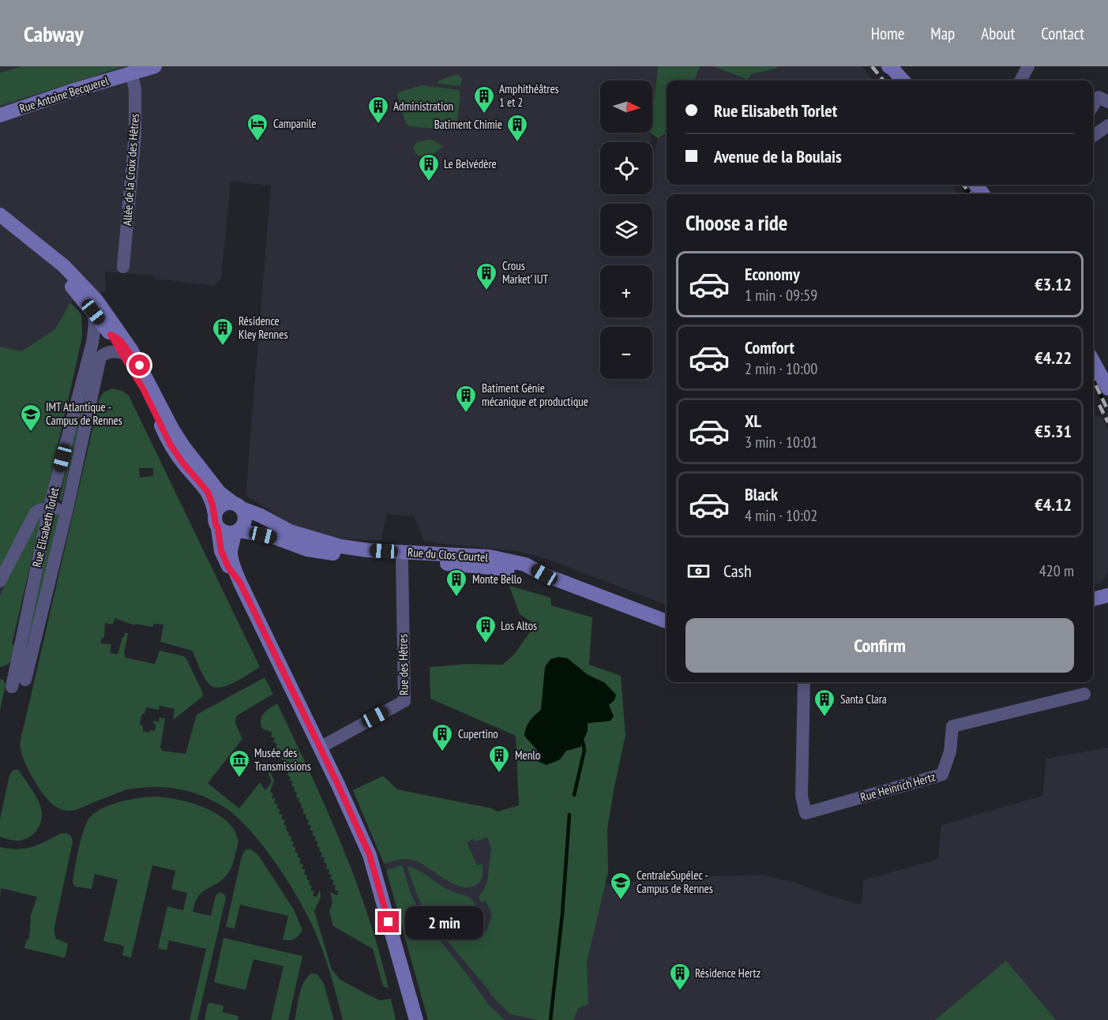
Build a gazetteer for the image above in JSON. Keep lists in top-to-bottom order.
{
  "streets": {
    "main road": ["Rue Antoine Becquerel", "Rue du Clos Courtel"],
    "street": [
      "Allée de la Croix des Hêtres",
      "Rue Elisabeth Torlet",
      "Rue des Hêtres",
      "Rue Heinrich Hertz"
    ]
  },
  "crossings": [
    ["Rue Antoine Becquerel", "Allée de la Croix des Hêtres"],
    ["Rue du Clos Courtel", "Rue des Hêtres"]
  ],
  "places": {
    "building": [
      "Amphithéâtres 1 et 2",
      "Administration",
      "Batiment Chimie",
      "Le Belvédère",
      "Crous Market’ IUT",
      "Résidence Kley Rennes",
      "Batiment Génie mécanique et productique",
      "Monte Bello",
      "Los Altos",
      "Santa Clara",
      "Cupertino",
      "Menlo",
      "Résidence Hertz"
    ],
    "hotel": ["Campanile"],
    "school or university": ["IMT Atlantique - Campus de Rennes", "CentraleSupélec - Campus de Rennes"],
    "museum": ["Musée des Transmissions"]
  },
  "north": "right",
  "page": {
    "header": "Cabway",
    "nav": [
      "Home",
      "Map",
      "About",
      "Contact"
    ],
    "map_buttons": ["+", "−"],
    "banner": ["Rue Elisabeth Torlet", "Avenue de la Boulais"],
    "heading": "Choose a ride",
    "list": [
      {
        "name": "Economy",
        "note": "1 min · 09:59",
        "value": "€3.12"
      },
      {
        "name": "Comfort",
        "note": "2 min · 10:00",
        "value": "€4.22"
      },
      {
        "name": "XL",
        "note": "3 min · 10:01",
        "value": "€5.31"
      },
      {
        "name": "Black",
        "note": "4 min · 10:02",
        "value": "€4.12"
      }
    ],
    "pay": ["Cash", "420 m"],
    "buttons": "Confirm",
    "bubble": "2 min"
  }
}
